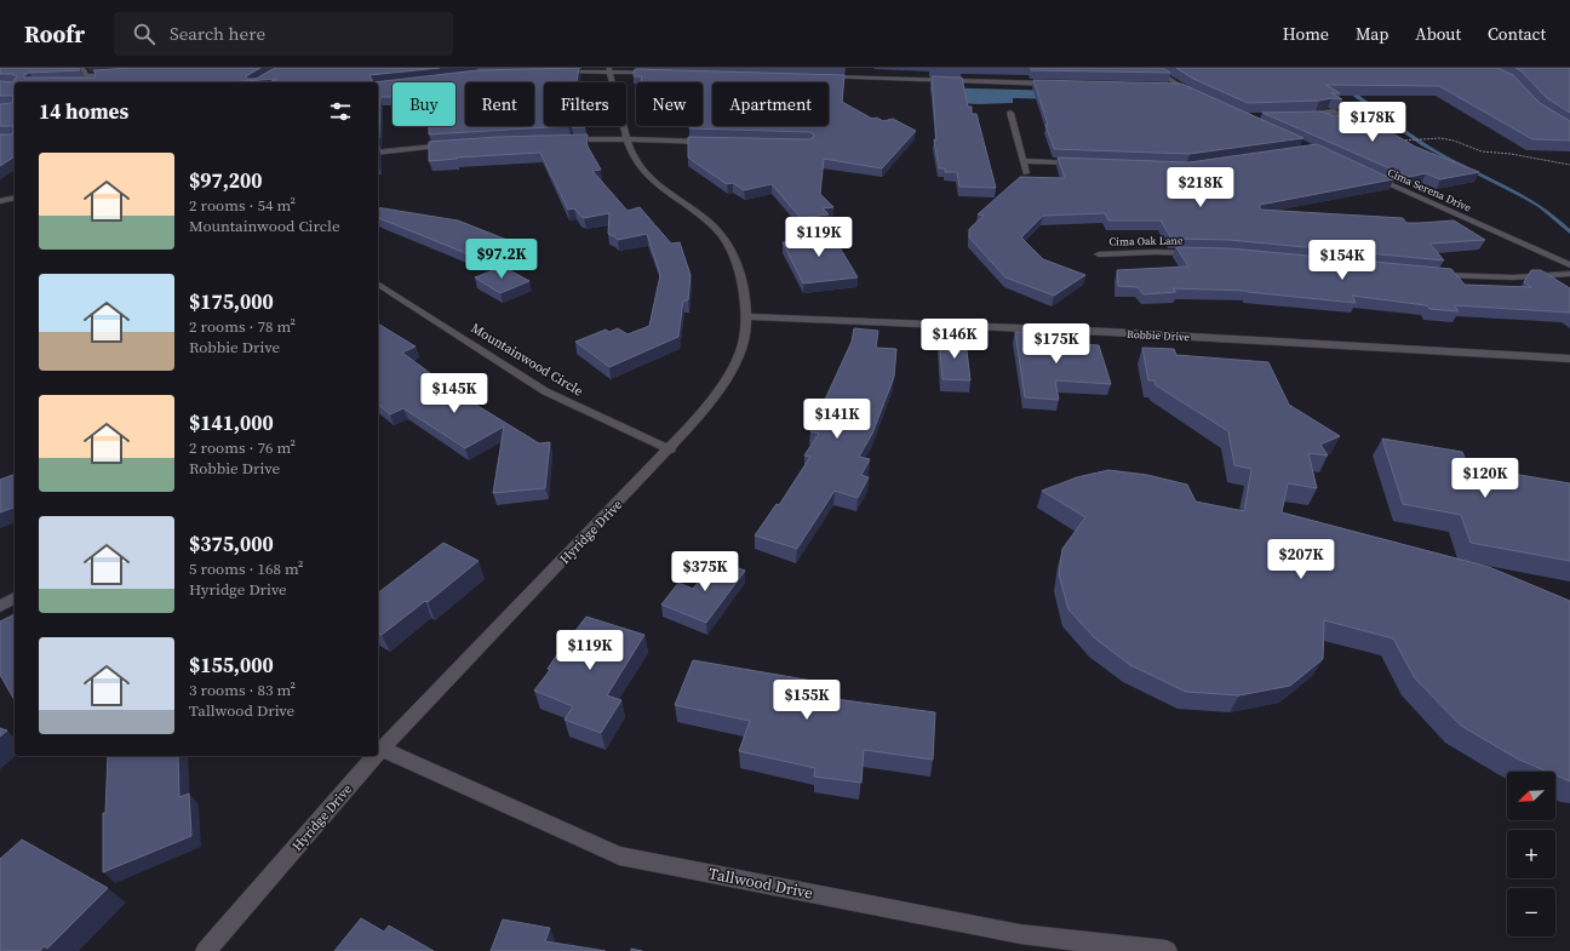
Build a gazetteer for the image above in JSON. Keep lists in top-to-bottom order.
{
  "streets": {
    "street": [
      "Cima Serena Drive",
      "Cima Oak Lane",
      "Robbie Drive",
      "Mountainwood Circle",
      "Hyridge Drive",
      "Tallwood Drive"
    ]
  },
  "crossings": [
    ["Robbie Drive", "Hyridge Drive"],
    ["Mountainwood Circle", "Hyridge Drive"],
    ["Hyridge Drive", "Tallwood Drive"]
  ],
  "north": "bottom left",
  "page": {
    "header": "Roofr",
    "search": "Search here",
    "nav": [
      "Home",
      "Map",
      "About",
      "Contact"
    ],
    "chip": [
      "Buy",
      "Rent",
      "Filters",
      "New",
      "Apartment"
    ],
    "heading": "14 homes",
    "price": [
      "$178K",
      "$218K",
      "$119K",
      "$97.2K",
      "$154K",
      "$146K",
      "$175K",
      "$145K",
      "$141K",
      "$120K",
      "$207K",
      "$375K",
      "$119K",
      "$155K"
    ],
    "list": [
      {
        "name": "$97,200",
        "note": "2 rooms · 54 m² · Mountainwood Circle"
      },
      {
        "name": "$175,000",
        "note": "2 rooms · 78 m² · Robbie Drive"
      },
      {
        "name": "$141,000",
        "note": "2 rooms · 76 m² · Robbie Drive"
      },
      {
        "name": "$375,000",
        "note": "5 rooms · 168 m² · Hyridge Drive"
      },
      {
        "name": "$155,000",
        "note": "3 rooms · 83 m² · Tallwood Drive"
      }
    ],
    "map_buttons": ["+", "−"]
  }
}
